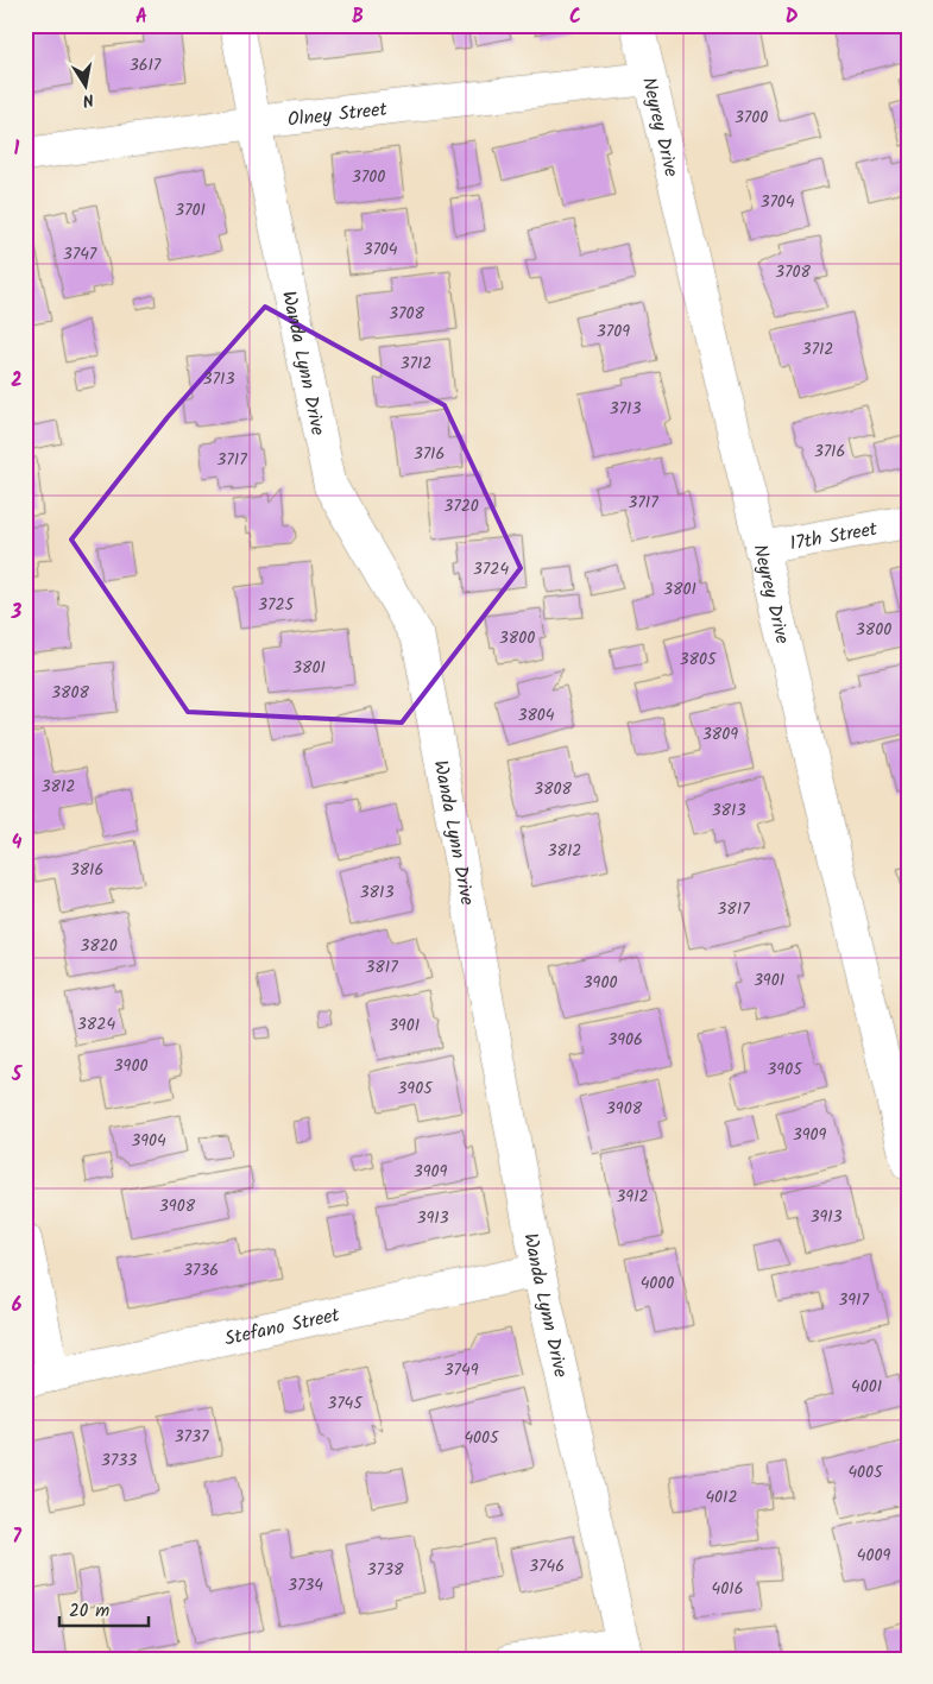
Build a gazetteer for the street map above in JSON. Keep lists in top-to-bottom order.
{
  "streets": {
    "street": [
      "Olney Street",
      "Neyrey Drive",
      "Wanda Lynn Drive",
      "17th Street",
      "Stefano Street"
    ]
  },
  "crossings": [
    ["Olney Street", "Neyrey Drive"],
    ["Olney Street", "Wanda Lynn Drive"],
    ["Neyrey Drive", "17th Street"],
    ["Wanda Lynn Drive", "Stefano Street"]
  ],
  "house_numbers": [
    "3617",
    "3700",
    "3700",
    "3704",
    "3701",
    "3704",
    "3747",
    "3708",
    "3708",
    "3709",
    "3712",
    "3712",
    "3713",
    "3713",
    "3716",
    "3716",
    "3717",
    "3717",
    "3720",
    "3724",
    "3801",
    "3725",
    "3800",
    "3800",
    "3805",
    "3801",
    "3808",
    "3804",
    "3809",
    "3812",
    "3808",
    "3813",
    "3812",
    "3816",
    "3813",
    "3817",
    "3820",
    "3817",
    "3901",
    "3900",
    "3824",
    "3901",
    "3906",
    "3900",
    "3905",
    "3905",
    "3908",
    "3909",
    "3904",
    "3909",
    "3912",
    "3908",
    "3913",
    "3913",
    "3736",
    "4000",
    "3917",
    "3749",
    "4001",
    "3745",
    "3737",
    "4005",
    "3733",
    "4005",
    "4012",
    "4009",
    "3746",
    "3738",
    "3734",
    "4016"
  ],
  "scale_bar": "20 m",
  "north": "bottom",
  "grid": {
    "columns": [
      "A",
      "B",
      "C",
      "D"
    ],
    "rows": [
      "1",
      "2",
      "3",
      "4",
      "5",
      "6",
      "7"
    ]
  }
}
